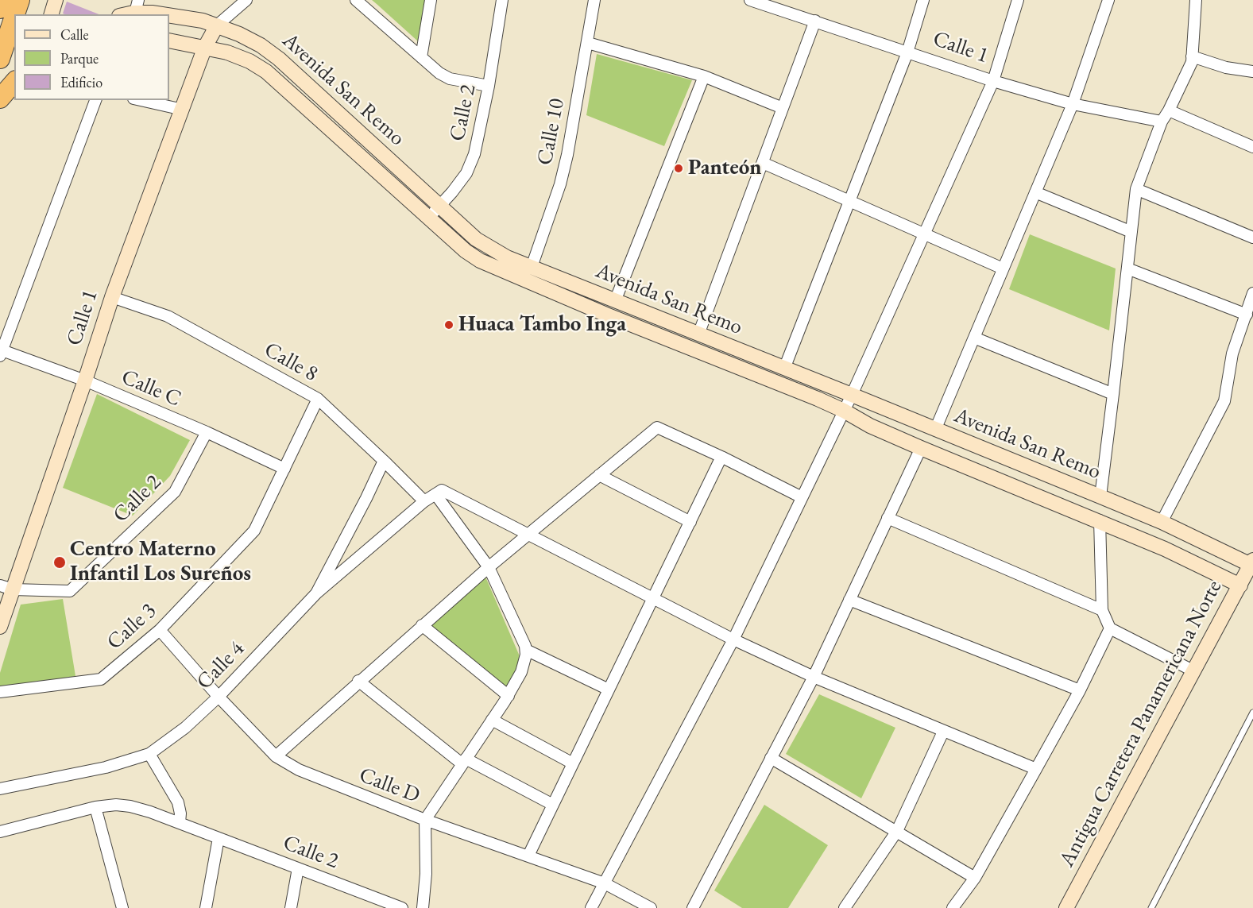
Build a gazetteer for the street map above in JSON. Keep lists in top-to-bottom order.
{
  "streets": {
    "main road": ["Calle 1", "Avenida San Remo", "Antigua Carretera Panamericana Norte"],
    "street": [
      "Calle 2",
      "Calle 10",
      "Calle 8",
      "Calle C",
      "Calle 3",
      "Calle 4",
      "Calle D"
    ]
  },
  "crossings": [
    ["Calle 1", "Avenida San Remo"],
    ["Calle 1", "Calle 2"],
    ["Calle 1", "Calle 8"],
    ["Calle 1", "Calle C"],
    ["Avenida San Remo", "Calle 2"],
    ["Avenida San Remo", "Calle 10"],
    ["Avenida San Remo", "Antigua Carretera Panamericana Norte"],
    ["Calle 2", "Calle C"],
    ["Calle 8", "Calle 3"],
    ["Calle 8", "Calle 4"],
    ["Calle C", "Calle 3"],
    ["Calle 3", "Calle D"],
    ["Calle 4", "Calle D"]
  ],
  "places": ["Panteón", "Huaca Tambo Inga", "Centro Materno Infantil Los Sureños"],
  "legend": ["Calle", "Parque", "Edificio"]
}
